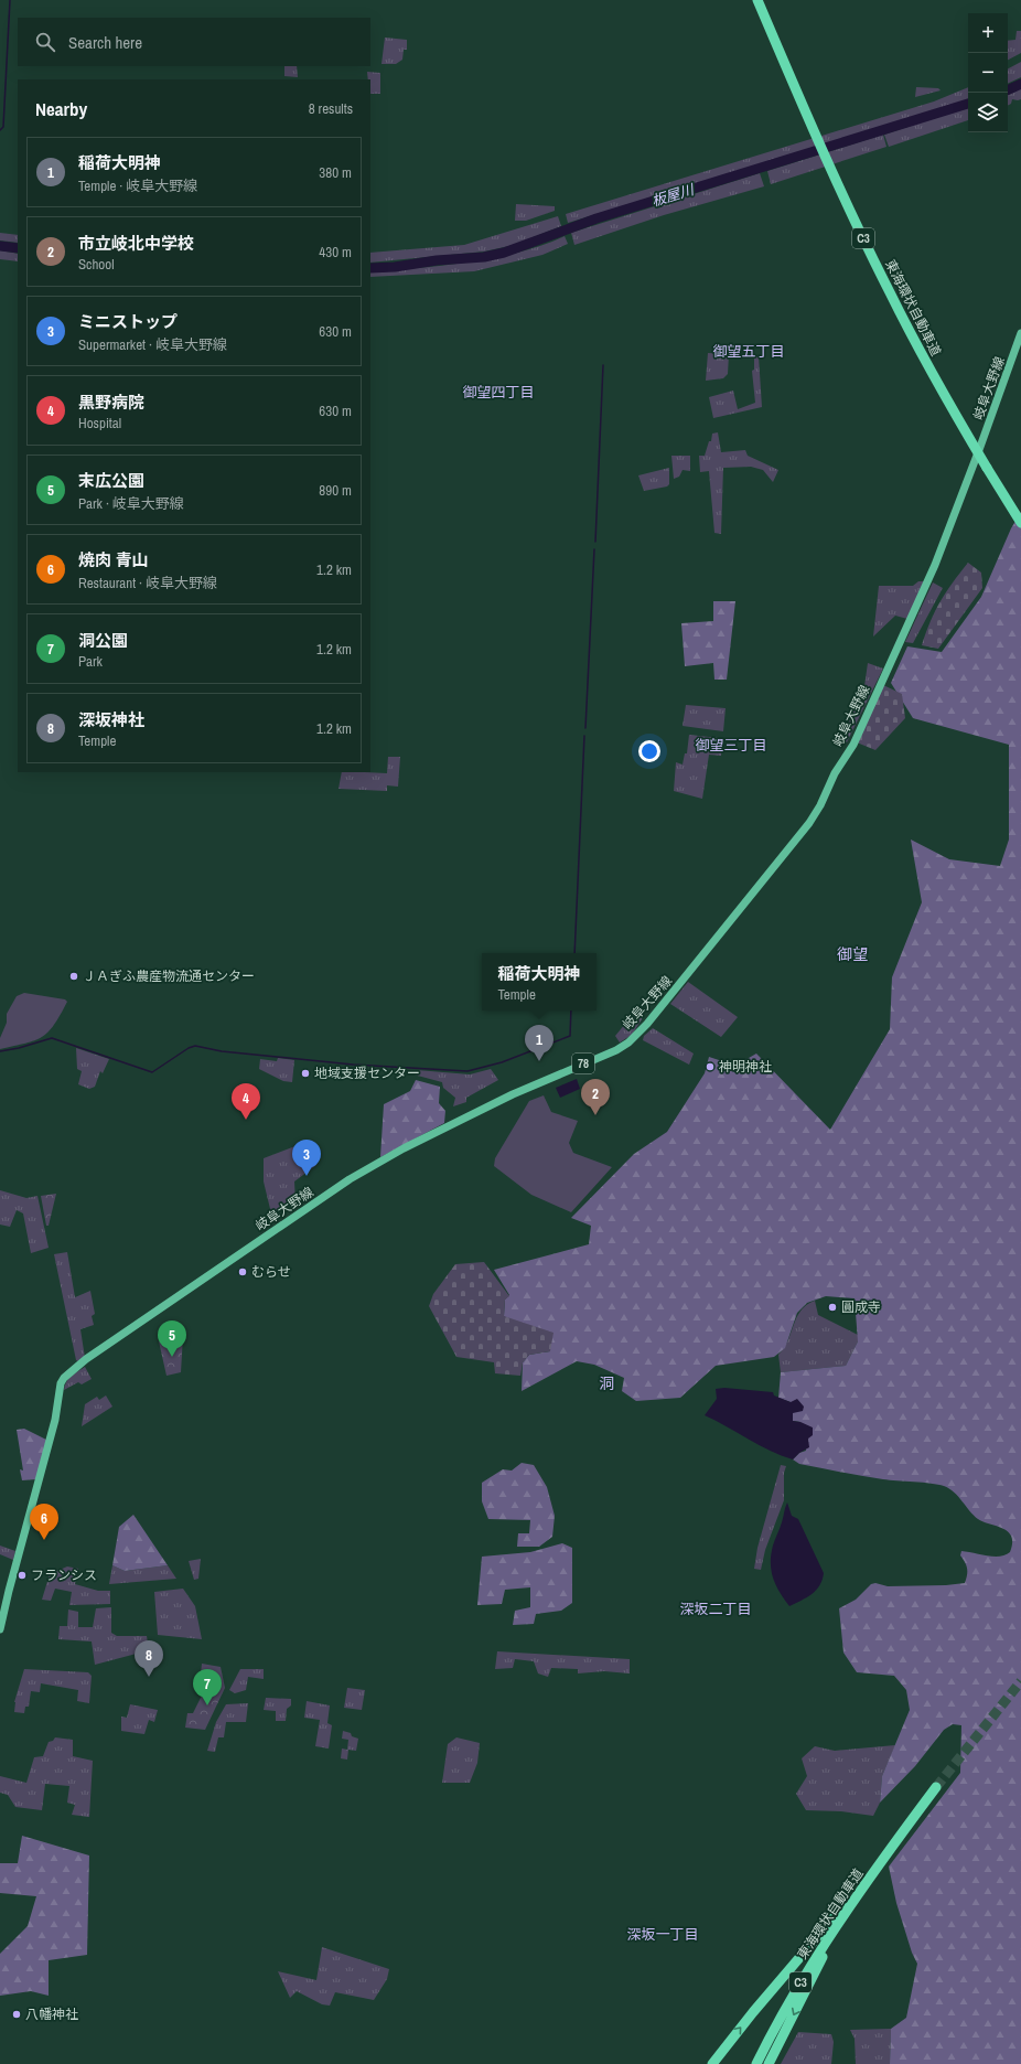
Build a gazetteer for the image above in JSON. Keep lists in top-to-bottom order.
{
  "streets": {
    "highway": ["C3", "東海環状自動車道"],
    "main road": ["岐阜大野線", "78"]
  },
  "districts": [
    "御望五丁目",
    "御望四丁目",
    "御望三丁目",
    "御望",
    "洞",
    "深坂二丁目",
    "深坂一丁目"
  ],
  "water": ["板屋川"],
  "places": [
    "ＪＡぎふ農産物流通センター",
    "神明神社",
    "地域支援センター",
    "むらせ",
    "圓成寺",
    "フランシス",
    "八幡神社"
  ],
  "page": {
    "map_buttons": ["+", "−"],
    "search": "Search here",
    "heading": ["Nearby", "8 results"],
    "list": [
      {
        "mark": "1",
        "name": "稲荷大明神",
        "note": "Temple · 岐阜大野線",
        "value": "380 m"
      },
      {
        "mark": "2",
        "name": "市立岐北中学校",
        "note": "School",
        "value": "430 m"
      },
      {
        "mark": "3",
        "name": "ミニストップ",
        "note": "Supermarket · 岐阜大野線",
        "value": "630 m"
      },
      {
        "mark": "4",
        "name": "黒野病院",
        "note": "Hospital",
        "value": "630 m"
      },
      {
        "mark": "5",
        "name": "末広公園",
        "note": "Park · 岐阜大野線",
        "value": "890 m"
      },
      {
        "mark": "6",
        "name": "焼肉 青山",
        "note": "Restaurant · 岐阜大野線",
        "value": "1.2 km"
      },
      {
        "mark": "7",
        "name": "洞公園",
        "note": "Park",
        "value": "1.2 km"
      },
      {
        "mark": "8",
        "name": "深坂神社",
        "note": "Temple",
        "value": "1.2 km"
      }
    ],
    "popup": ["稲荷大明神", "Temple"],
    "pins": [
      "1",
      "2",
      "4",
      "3",
      "5",
      "6",
      "8",
      "7"
    ]
  }
}
